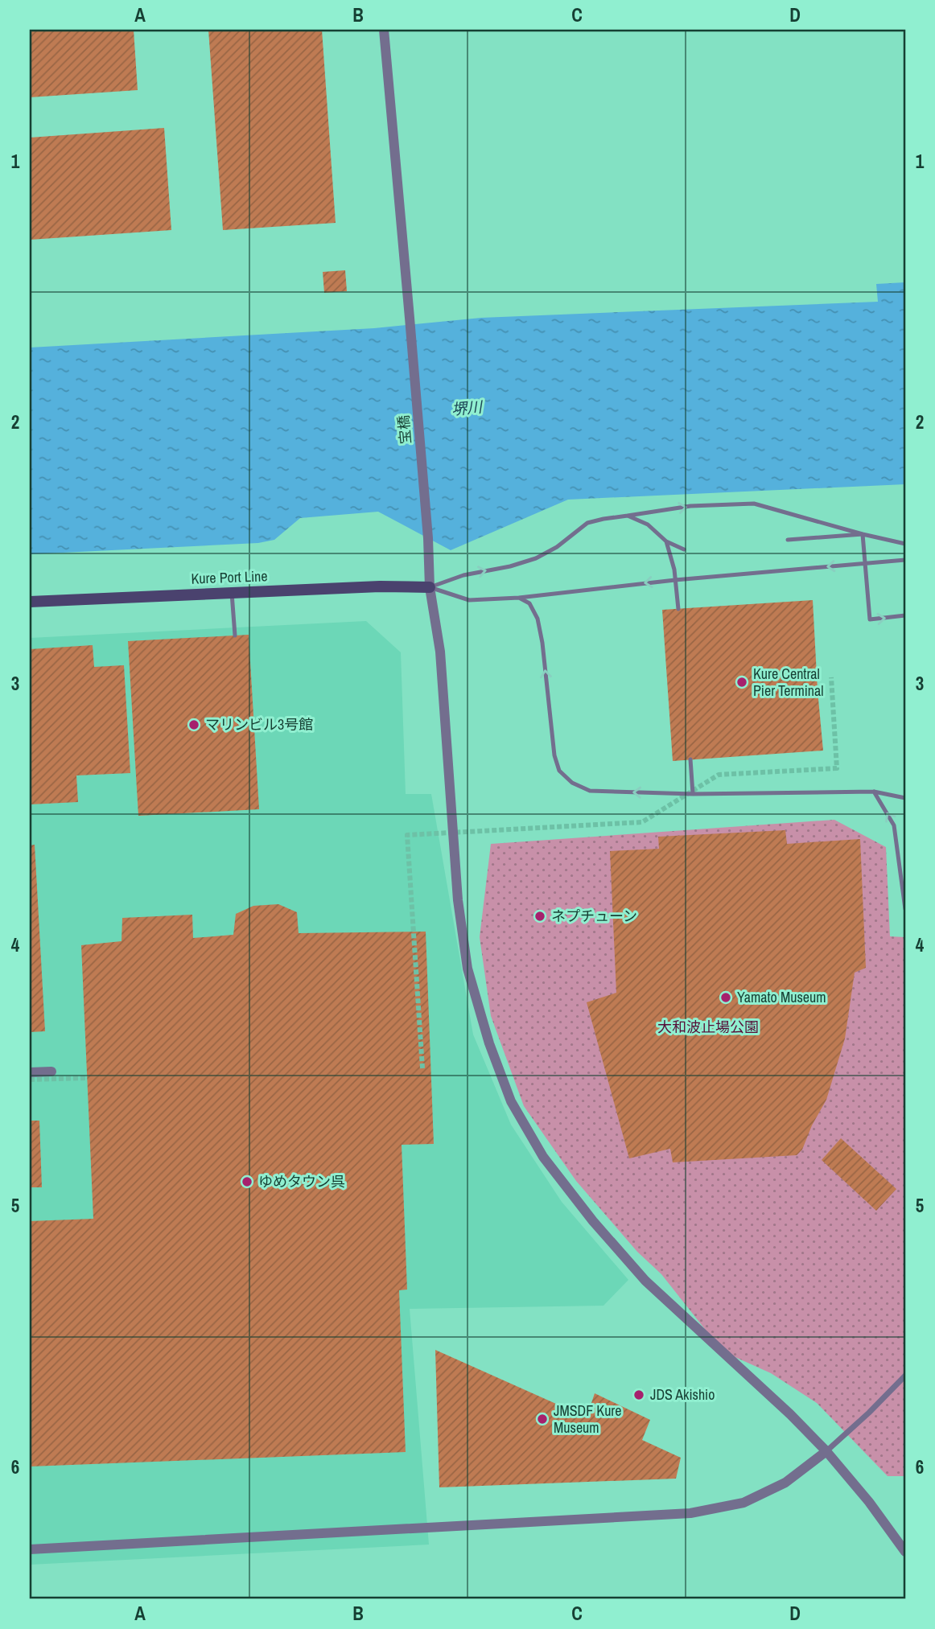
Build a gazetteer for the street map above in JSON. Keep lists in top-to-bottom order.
{
  "streets": {
    "main road": ["Kure Port Line"],
    "street": ["宝橋"]
  },
  "crossings": [
    ["宝橋", "Kure Port Line"]
  ],
  "water": ["堺川"],
  "parks": ["大和波止場公園"],
  "places": [
    "Kure Central Pier Terminal",
    "マリンビル3号館",
    "ネプチューン",
    "Yamato Museum",
    "ゆめタウン呉",
    "JDS Akishio",
    "JMSDF Kure Museum"
  ],
  "grid": {
    "columns": [
      "A",
      "B",
      "C",
      "D"
    ],
    "rows": [
      "1",
      "2",
      "3",
      "4",
      "5",
      "6"
    ]
  }
}
